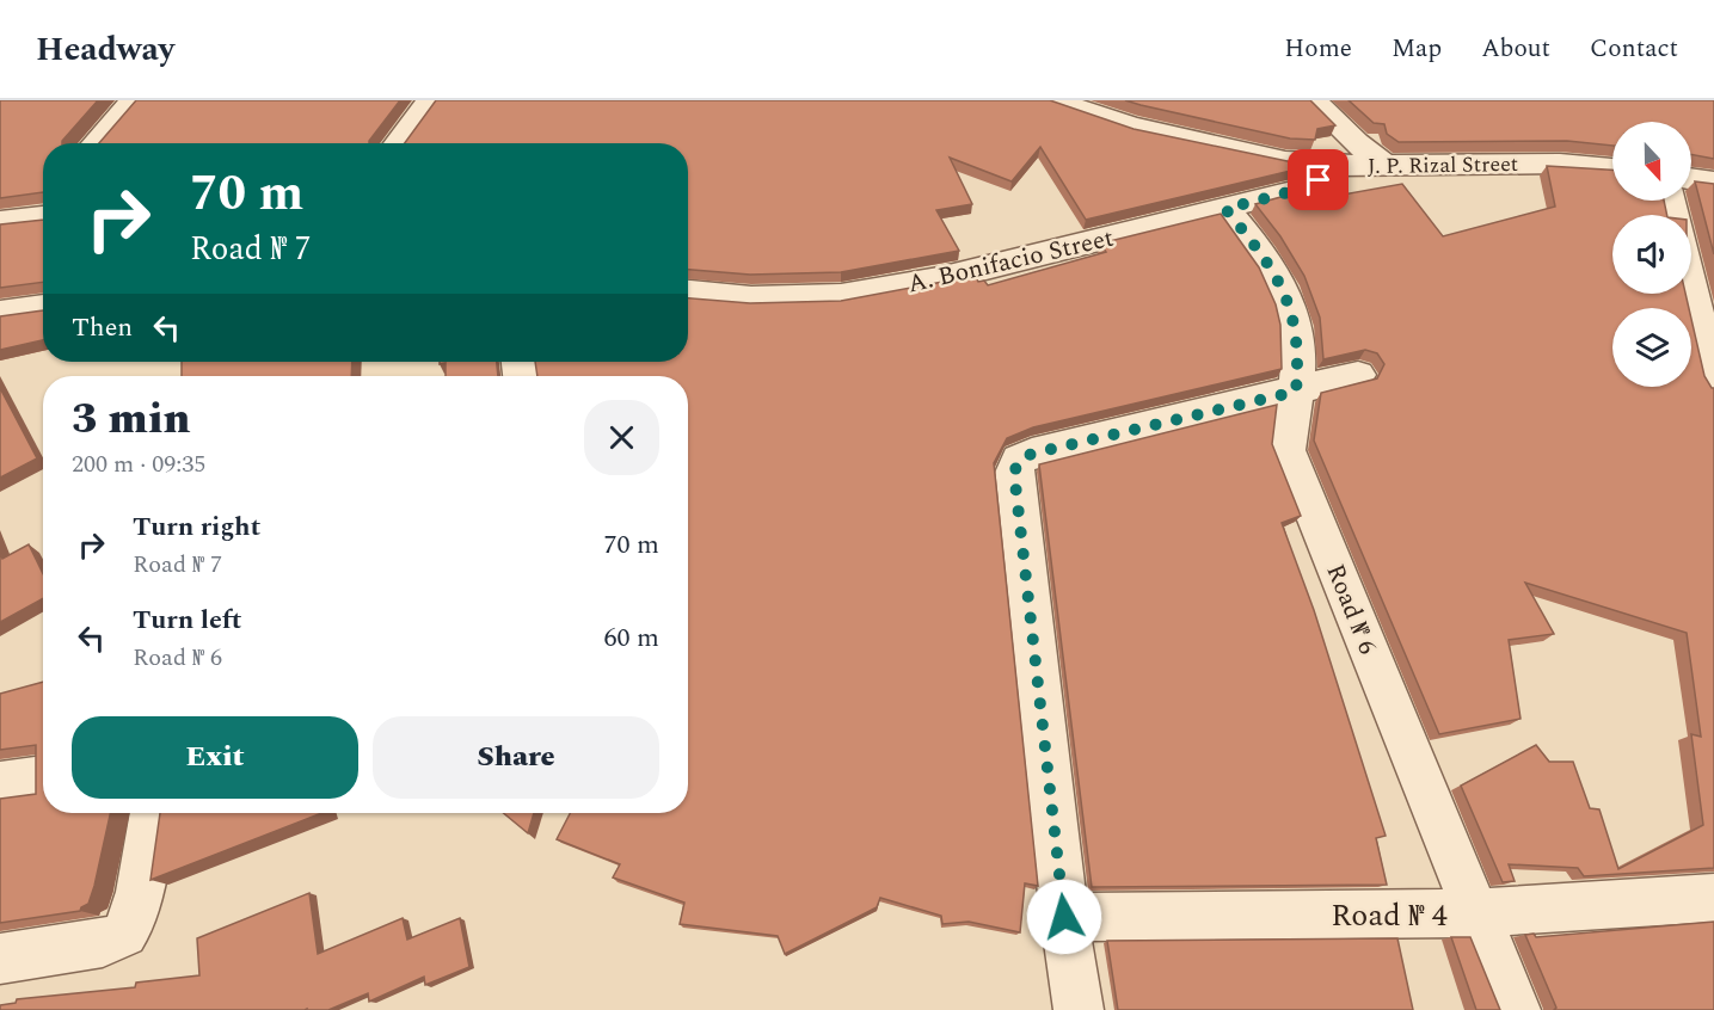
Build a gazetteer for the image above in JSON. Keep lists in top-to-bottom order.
{
  "streets": {
    "street": [
      "J. P. Rizal Street",
      "A. Bonifacio Street",
      "Road № 6",
      "Road № 4"
    ]
  },
  "crossings": [
    ["J. P. Rizal Street", "A. Bonifacio Street"],
    ["A. Bonifacio Street", "Road № 6"],
    ["Road № 6", "Road № 4"]
  ],
  "north": "bottom",
  "page": {
    "header": "Headway",
    "nav": [
      "Home",
      "Map",
      "About",
      "Contact"
    ],
    "turn": ["70 m", "Road № 7"],
    "then": "Then",
    "heading": ["3 min", "200 m · 09:35"],
    "list": [
      {
        "name": "Turn right",
        "note": "Road № 7",
        "value": "70 m"
      },
      {
        "name": "Turn left",
        "note": "Road № 6",
        "value": "60 m"
      }
    ],
    "buttons": ["Exit", "Share"]
  }
}
